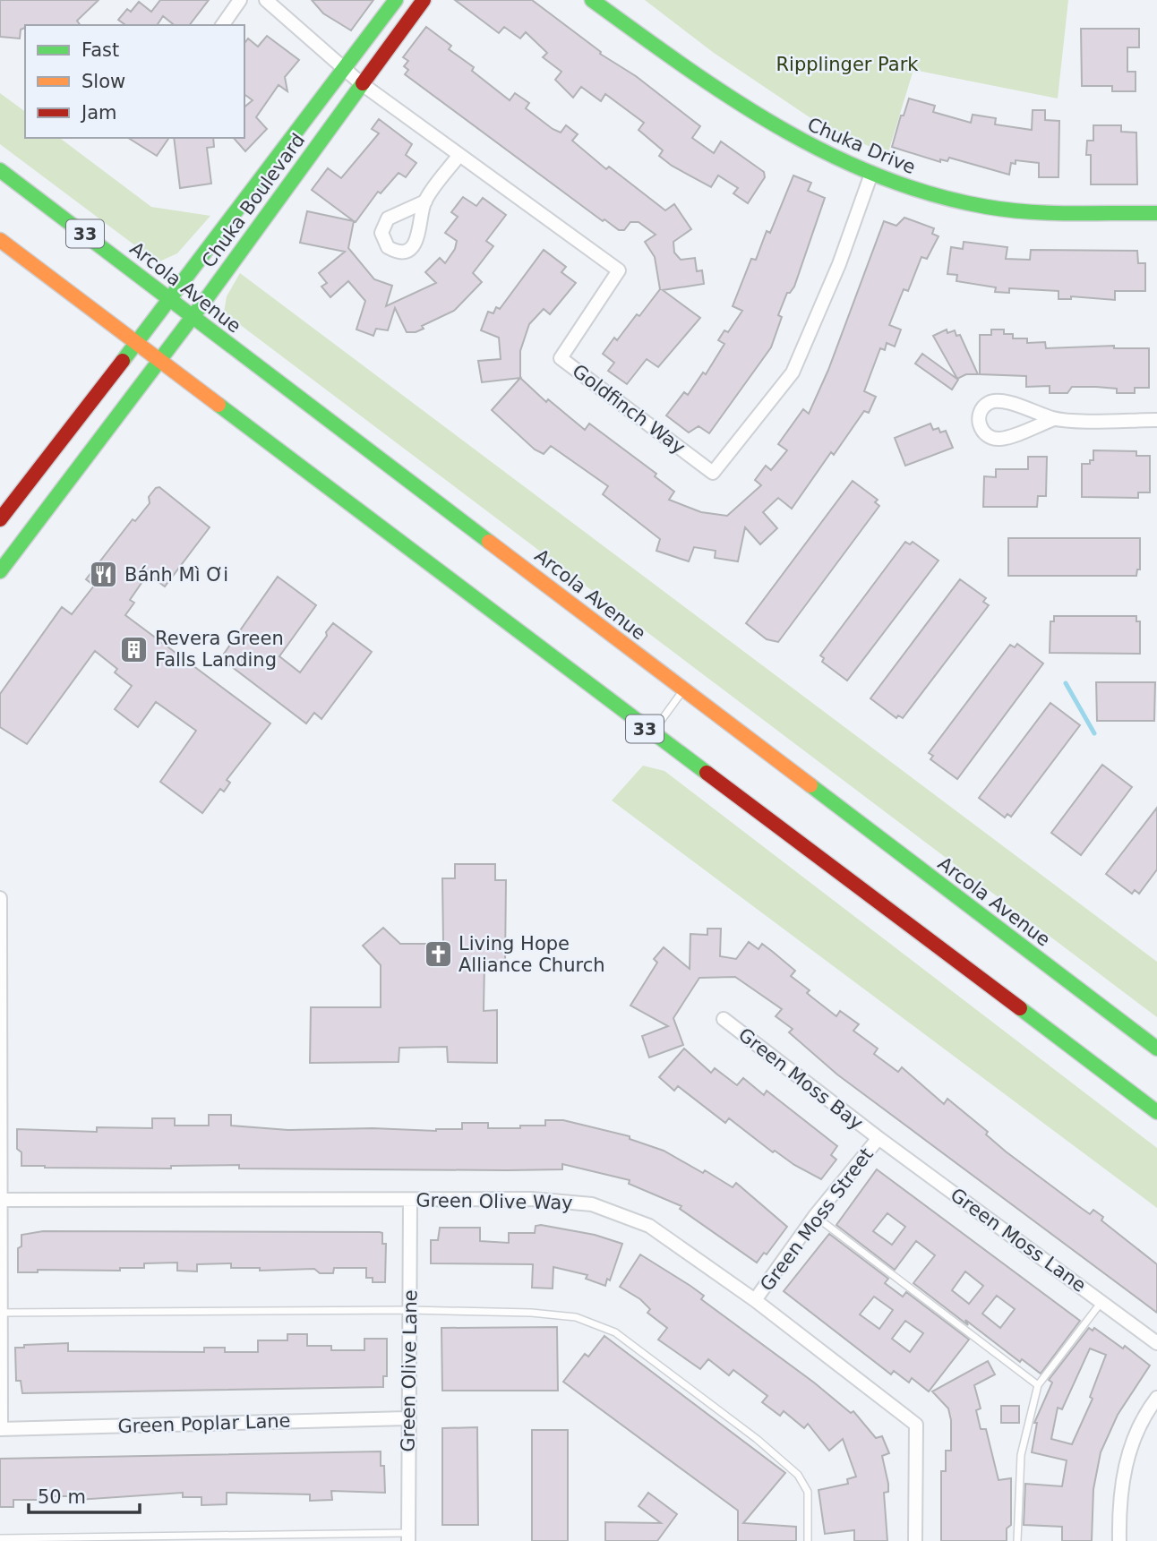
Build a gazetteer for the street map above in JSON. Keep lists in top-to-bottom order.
{
  "streets": {
    "main road": [
      "Chuka Drive",
      "Chuka Boulevard",
      "33",
      "Arcola Avenue"
    ],
    "street": [
      "Goldfinch Way",
      "Green Moss Bay",
      "Green Olive Way",
      "Green Moss Street",
      "Green Moss Lane",
      "Green Olive Lane",
      "Green Poplar Lane"
    ]
  },
  "crossings": [
    ["Chuka Drive", "Goldfinch Way"],
    ["Chuka Boulevard", "33"],
    ["Chuka Boulevard", "Arcola Avenue"],
    ["Chuka Boulevard", "Goldfinch Way"],
    ["Green Moss Bay", "Green Moss Street"],
    ["Green Moss Bay", "Green Moss Lane"],
    ["Green Olive Way", "Green Moss Street"],
    ["Green Olive Way", "Green Olive Lane"],
    ["Green Moss Street", "Green Moss Lane"],
    ["Green Olive Lane", "Green Poplar Lane"]
  ],
  "parks": ["Ripplinger Park"],
  "places": {
    "restaurant": ["Bánh Mì Ơi"],
    "building": ["Revera Green Falls Landing"],
    "church": ["Living Hope Alliance Church"]
  },
  "legend": ["Fast", "Slow", "Jam"],
  "scale_bar": "50 m"
}
